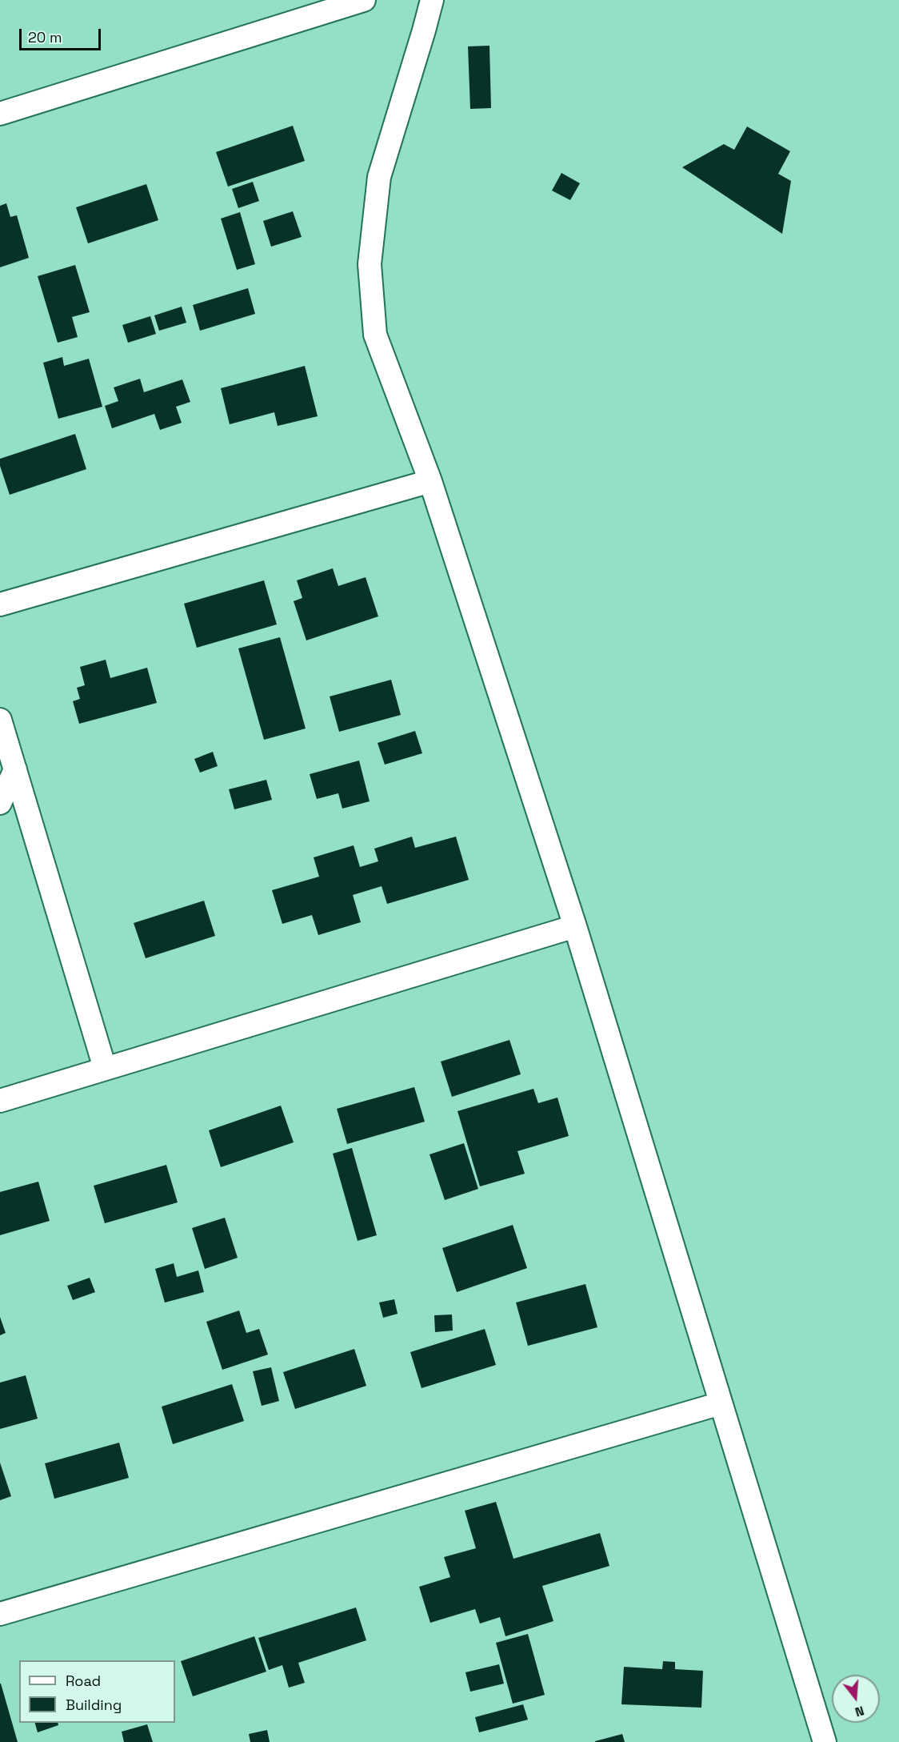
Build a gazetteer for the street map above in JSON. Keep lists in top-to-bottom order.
{
  "legend": ["Road", "Building"],
  "scale_bar": "20 m",
  "north": "bottom"
}
